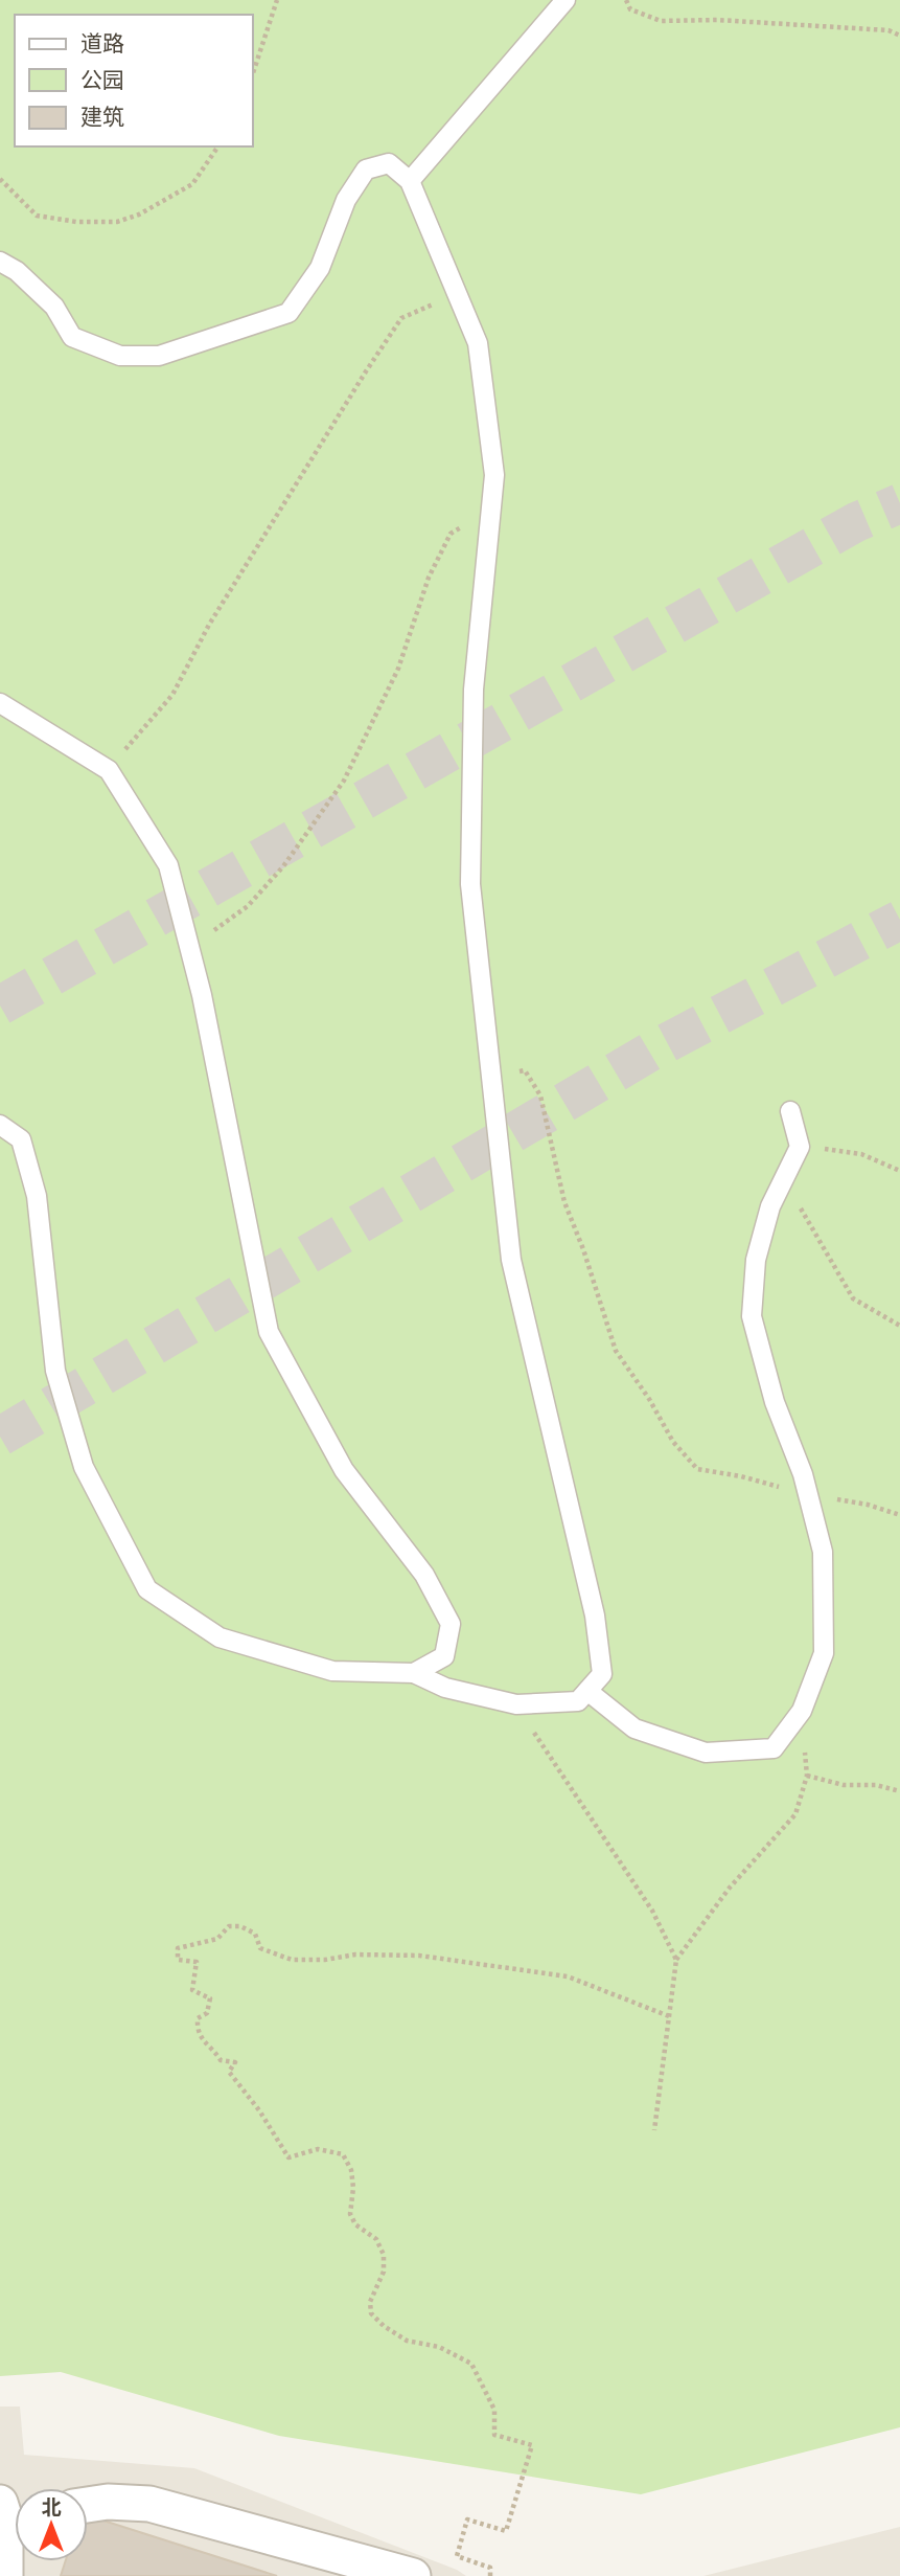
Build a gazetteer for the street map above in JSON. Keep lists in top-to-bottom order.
{
  "legend": ["道路", "公园", "建筑"],
  "north": "top"
}
